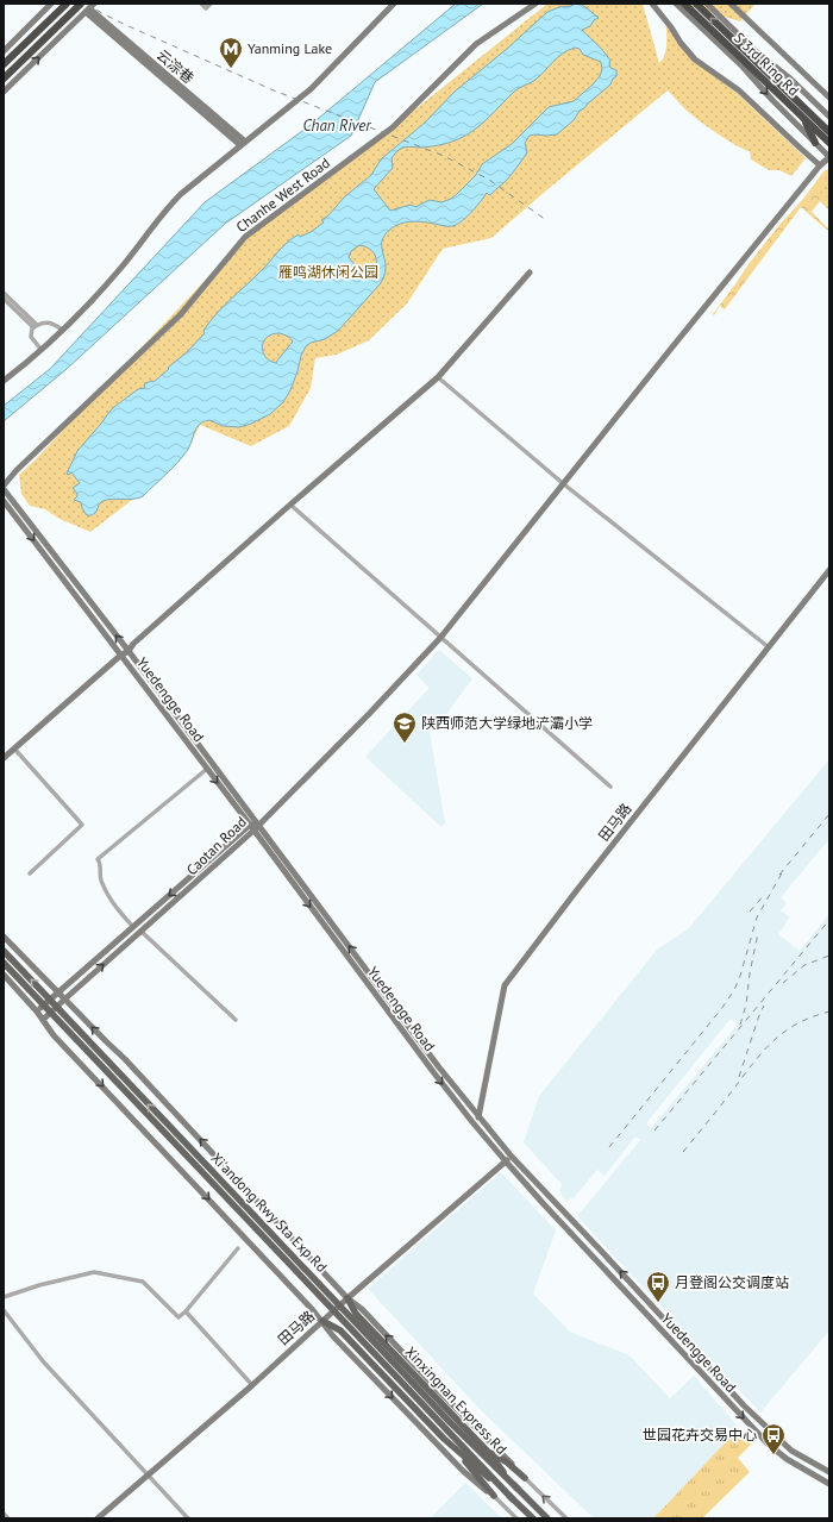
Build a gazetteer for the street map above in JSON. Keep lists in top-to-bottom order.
{
  "streets": {
    "highway": ["S 3rd Ring Rd"],
    "main road": [
      "云淙巷",
      "Chanhe West Road",
      "Yuedengge Road",
      "田马路",
      "Caotan Road",
      "Xi'andong Rwy Sta Exp Rd",
      "Xinxingnan Express Rd"
    ]
  },
  "crossings": [
    ["Yuedengge Road", "田马路"],
    ["Yuedengge Road", "Caotan Road"],
    ["田马路", "Xinxingnan Express Rd"],
    ["Xi'andong Rwy Sta Exp Rd", "Xinxingnan Express Rd"]
  ],
  "water": ["Chan River"],
  "parks": ["雁鸣湖休闲公园"],
  "places": {
    "metro station": ["Yanming Lake"],
    "school or university": ["陕西师范大学绿地浐灞小学"],
    "bus stop": ["月登阁公交调度站", "世园花卉交易中心"]
  }
}
